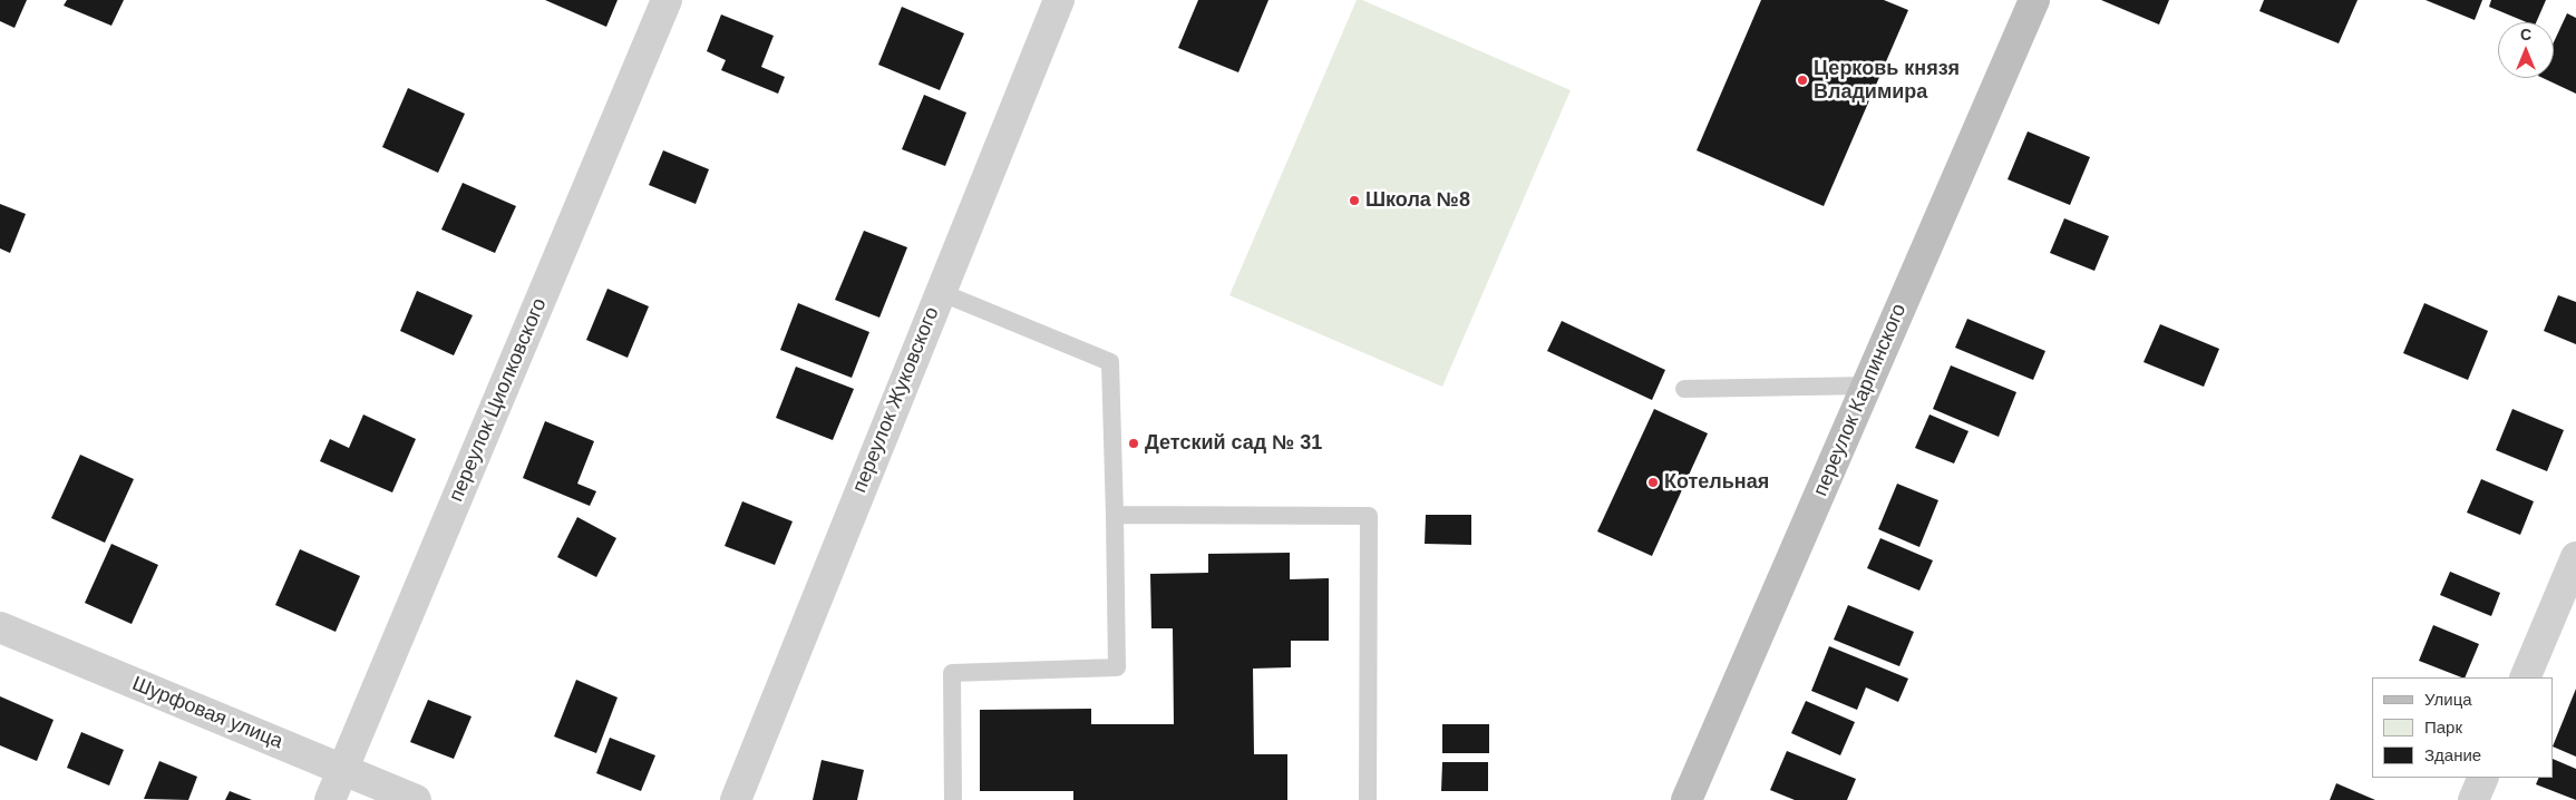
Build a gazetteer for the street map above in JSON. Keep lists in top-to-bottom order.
{
  "streets": {
    "street": [
      "переулок Циолковского",
      "переулок Жуковского",
      "переулок Карпинского",
      "Шурфовая улица"
    ]
  },
  "crossings": [
    ["переулок Циолковского", "Шурфовая улица"]
  ],
  "places": [
    "Церковь князя Владимира",
    "Школа №8",
    "Детский сад № 31",
    "Котельная"
  ],
  "legend": ["Улица", "Парк", "Здание"],
  "north": "top"
}
